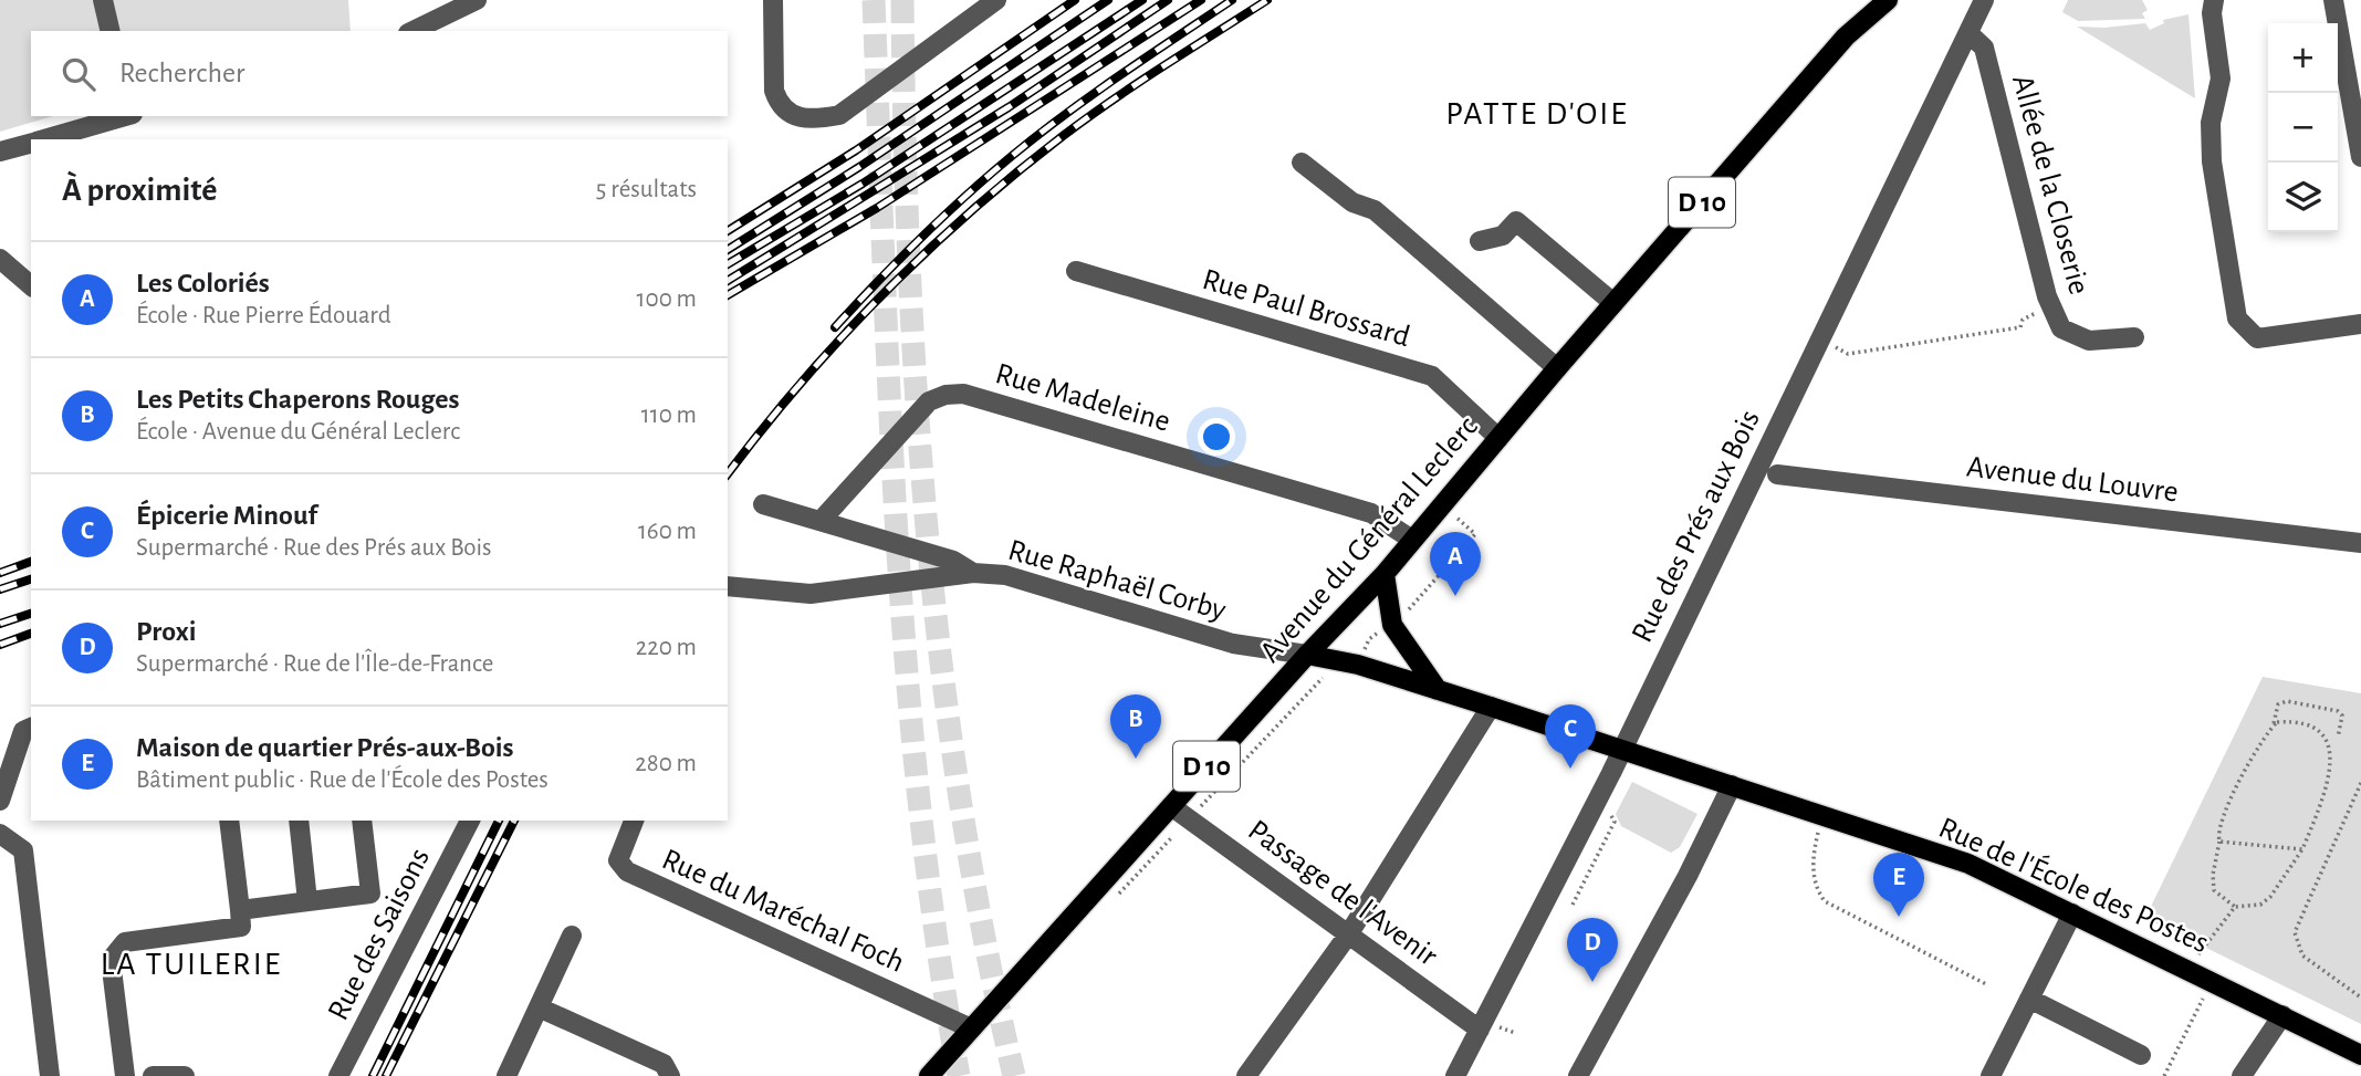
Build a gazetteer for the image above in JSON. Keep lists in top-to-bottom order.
{
  "streets": {
    "main road": ["D 10", "Avenue du Général Leclerc", "Rue de l'École des Postes"],
    "street": [
      "Allée de la Closerie",
      "Rue Paul Brossard",
      "Rue Madeleine",
      "Avenue du Louvre",
      "Rue des Prés aux Bois",
      "Rue Raphaël Corby",
      "Passage de l'Avenir",
      "Rue du Maréchal Foch",
      "Rue des Saisons"
    ]
  },
  "crossings": [
    ["Allée de la Closerie", "Rue des Prés aux Bois"],
    ["D 10", "Avenue du Général Leclerc"],
    ["Rue Paul Brossard", "Avenue du Général Leclerc"],
    ["Rue Madeleine", "Avenue du Général Leclerc"],
    ["Rue des Prés aux Bois", "Rue de l'École des Postes"],
    ["Rue des Prés aux Bois", "Passage de l'Avenir"],
    ["Avenue du Général Leclerc", "Rue Raphaël Corby"],
    ["Avenue du Général Leclerc", "Rue de l'École des Postes"],
    ["Avenue du Général Leclerc", "Passage de l'Avenir"],
    ["Avenue du Général Leclerc", "Rue du Maréchal Foch"],
    ["Rue Raphaël Corby", "Rue de l'École des Postes"]
  ],
  "districts": ["PATTE D'OIE", "LA TUILERIE"],
  "page": {
    "map_buttons": ["+", "−"],
    "search": "Rechercher",
    "heading": ["À proximité", "5 résultats"],
    "list": [
      {
        "mark": "A",
        "name": "Les Coloriés",
        "note": "École · Rue Pierre Édouard",
        "value": "100 m"
      },
      {
        "mark": "B",
        "name": "Les Petits Chaperons Rouges",
        "note": "École · Avenue du Général Leclerc",
        "value": "110 m"
      },
      {
        "mark": "C",
        "name": "Épicerie Minouf",
        "note": "Supermarché · Rue des Prés aux Bois",
        "value": "160 m"
      },
      {
        "mark": "D",
        "name": "Proxi",
        "note": "Supermarché · Rue de l'Île-de-France",
        "value": "220 m"
      },
      {
        "mark": "E",
        "name": "Maison de quartier Prés-aux-Bois",
        "note": "Bâtiment public · Rue de l'École des Postes",
        "value": "280 m"
      }
    ],
    "pins": [
      "A",
      "B",
      "C",
      "E",
      "D"
    ]
  }
}
